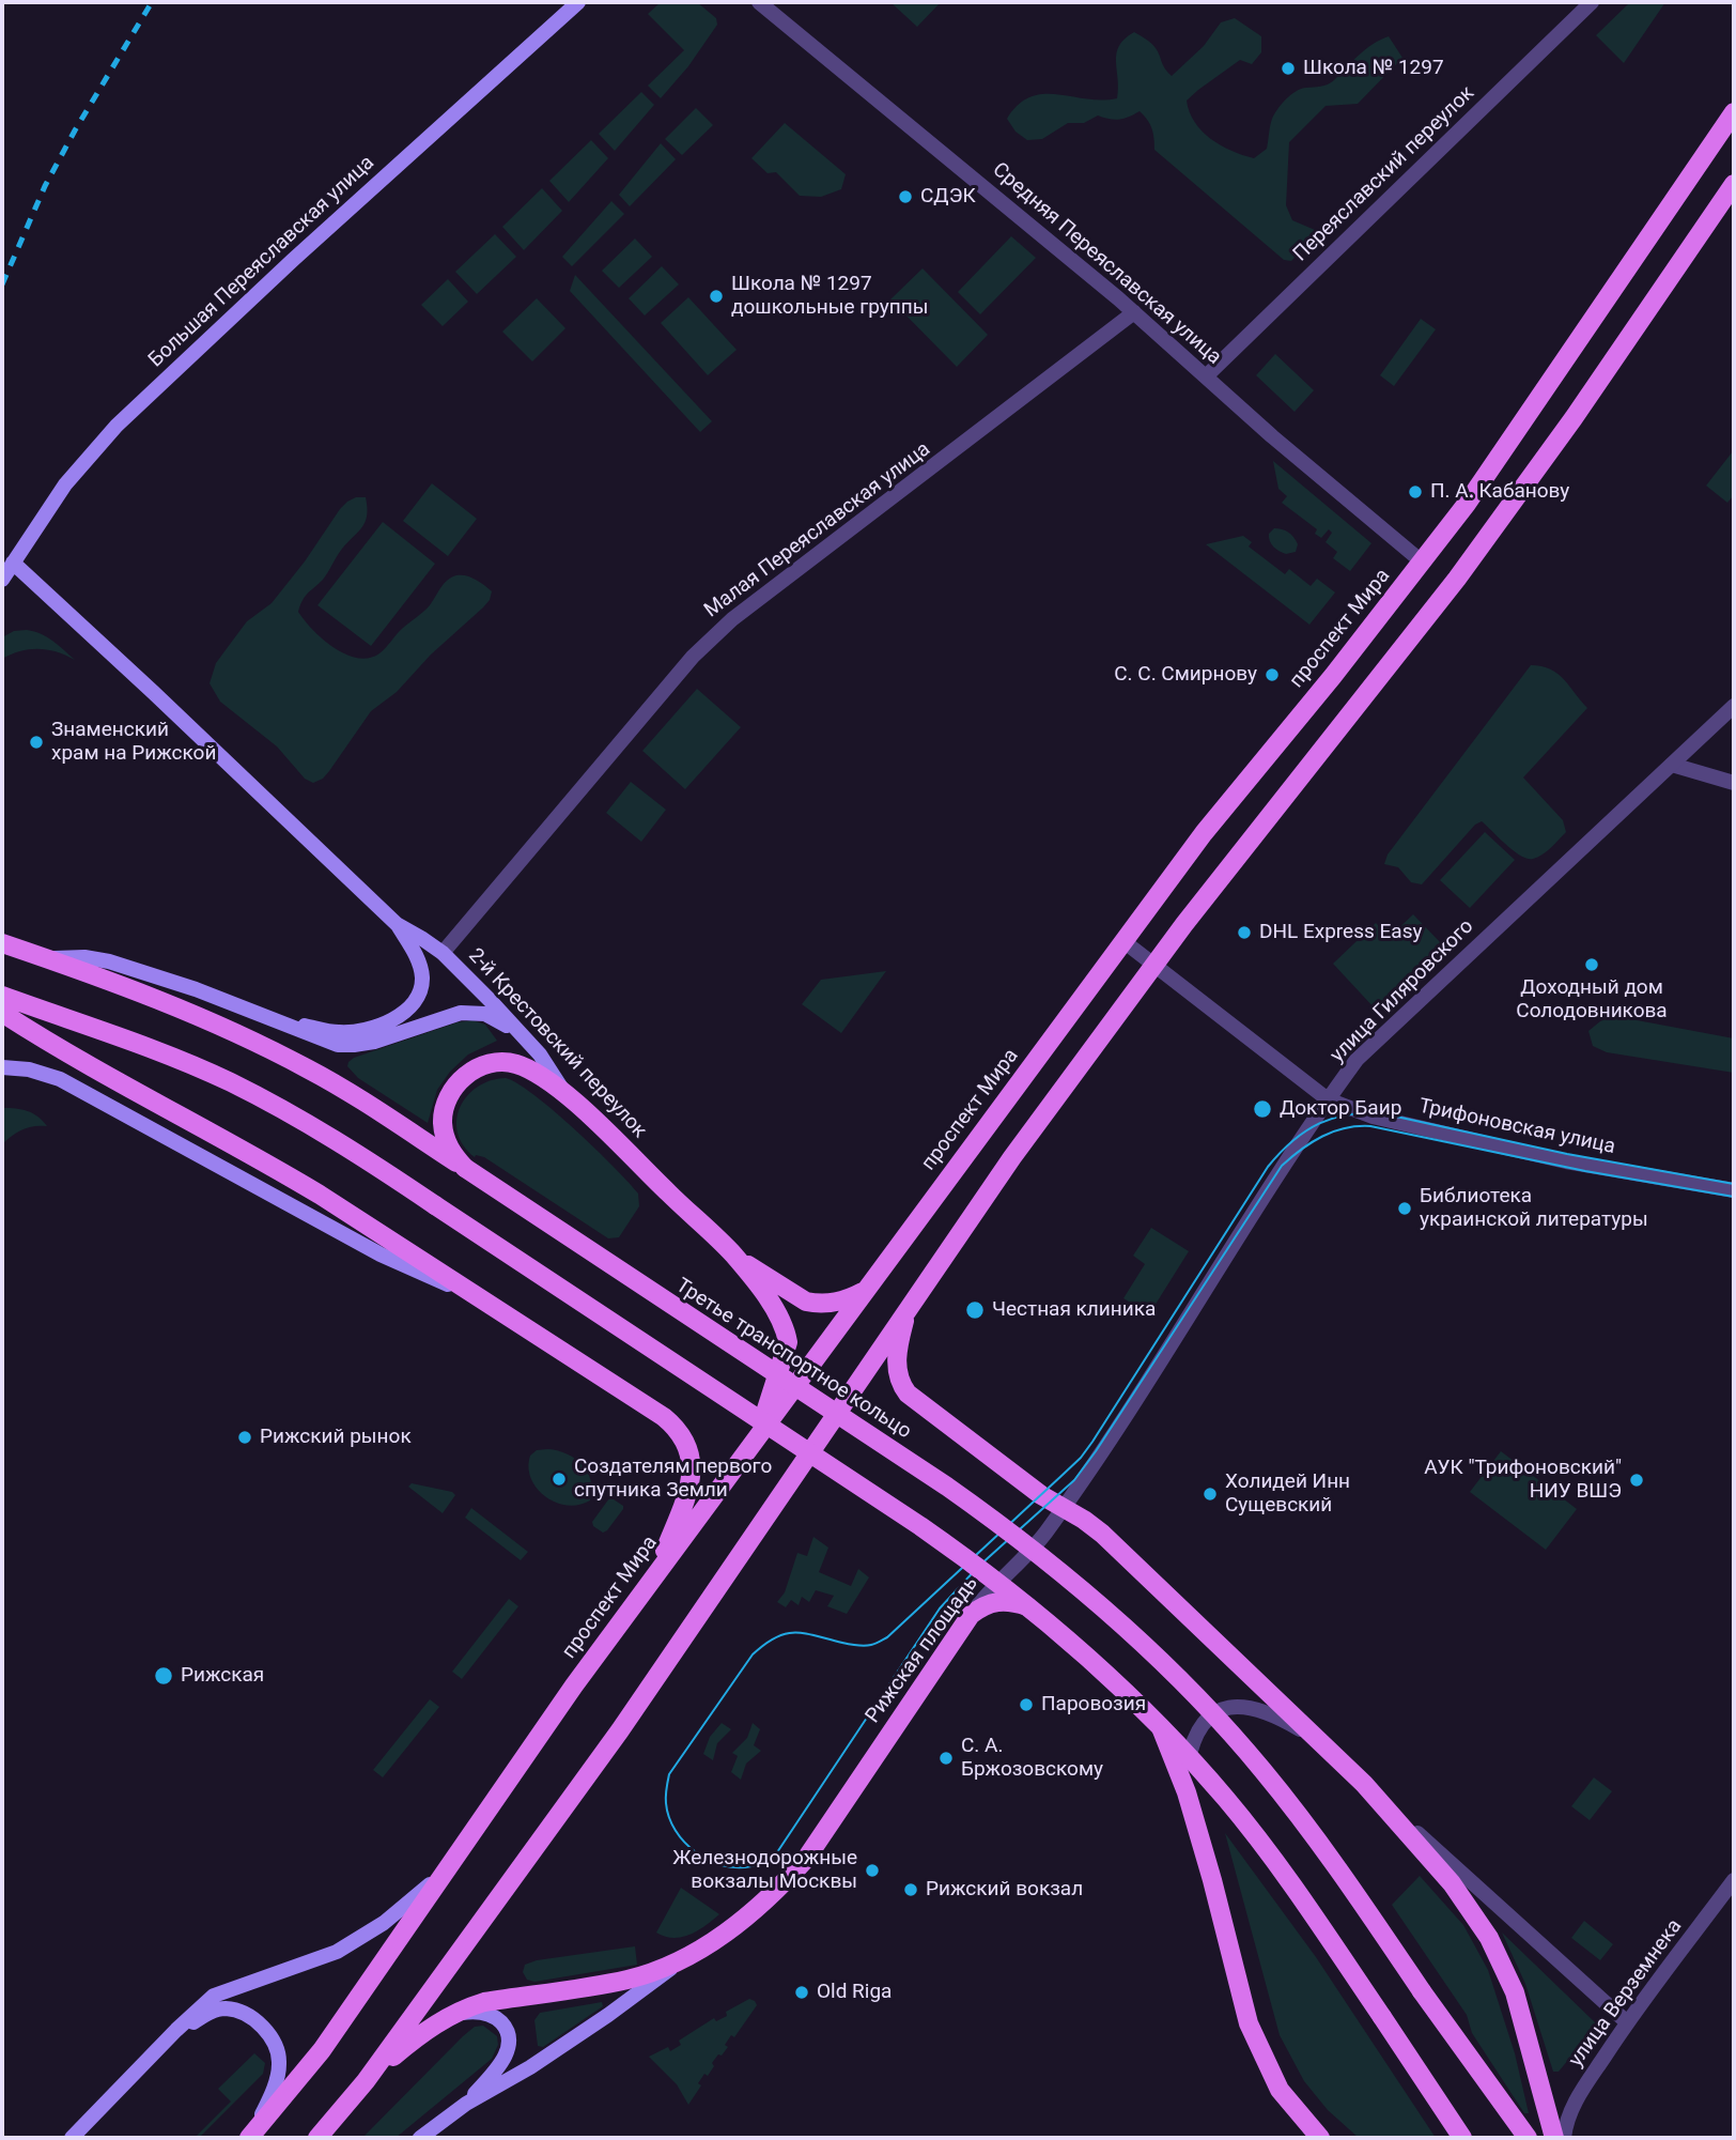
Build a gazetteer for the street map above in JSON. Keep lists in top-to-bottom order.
{
  "streets": {
    "main road": [
      "Большая Переяславская улица",
      "проспект Мира",
      "2-й Крестовский переулок",
      "Третье транспортное кольцо",
      "Рижская площадь"
    ],
    "street": [
      "Переяславский переулок",
      "Средняя Переяславская улица",
      "Малая Переяславская улица",
      "улица Гиляровского",
      "Трифоновская улица",
      "улица Верземнека"
    ]
  },
  "crossings": [
    ["Переяславский переулок", "Средняя Переяславская улица"],
    ["Большая Переяславская улица", "2-й Крестовский переулок"],
    ["Средняя Переяславская улица", "Малая Переяславская улица"],
    ["Средняя Переяславская улица", "проспект Мира"],
    ["Малая Переяславская улица", "2-й Крестовский переулок"],
    ["проспект Мира", "2-й Крестовский переулок"],
    ["проспект Мира", "Трифоновская улица"],
    ["улица Гиляровского", "Трифоновская улица"],
    ["улица Гиляровского", "Рижская площадь"]
  ],
  "places": [
    "Школа № 1297",
    "СДЭК",
    "Школа № 1297 дошкольные группы",
    "П. А. Кабанову",
    "С. С. Смирнову",
    "Знаменский храм на Рижской",
    "DHL Express Easy",
    "Доходный дом Солодовникова",
    "Доктор Баир",
    "Библиотека украинской литературы",
    "Честная клиника",
    "Рижский рынок",
    "Создателям первого спутника Земли",
    "АУК \"Трифоновский\" НИУ ВШЭ",
    "Холидей Инн Сущевский",
    "Рижская",
    "Паровозия",
    "С. А. Бржозовскому",
    "Железнодорожные вокзалы Москвы",
    "Рижский вокзал",
    "Old Riga"
  ]
}
